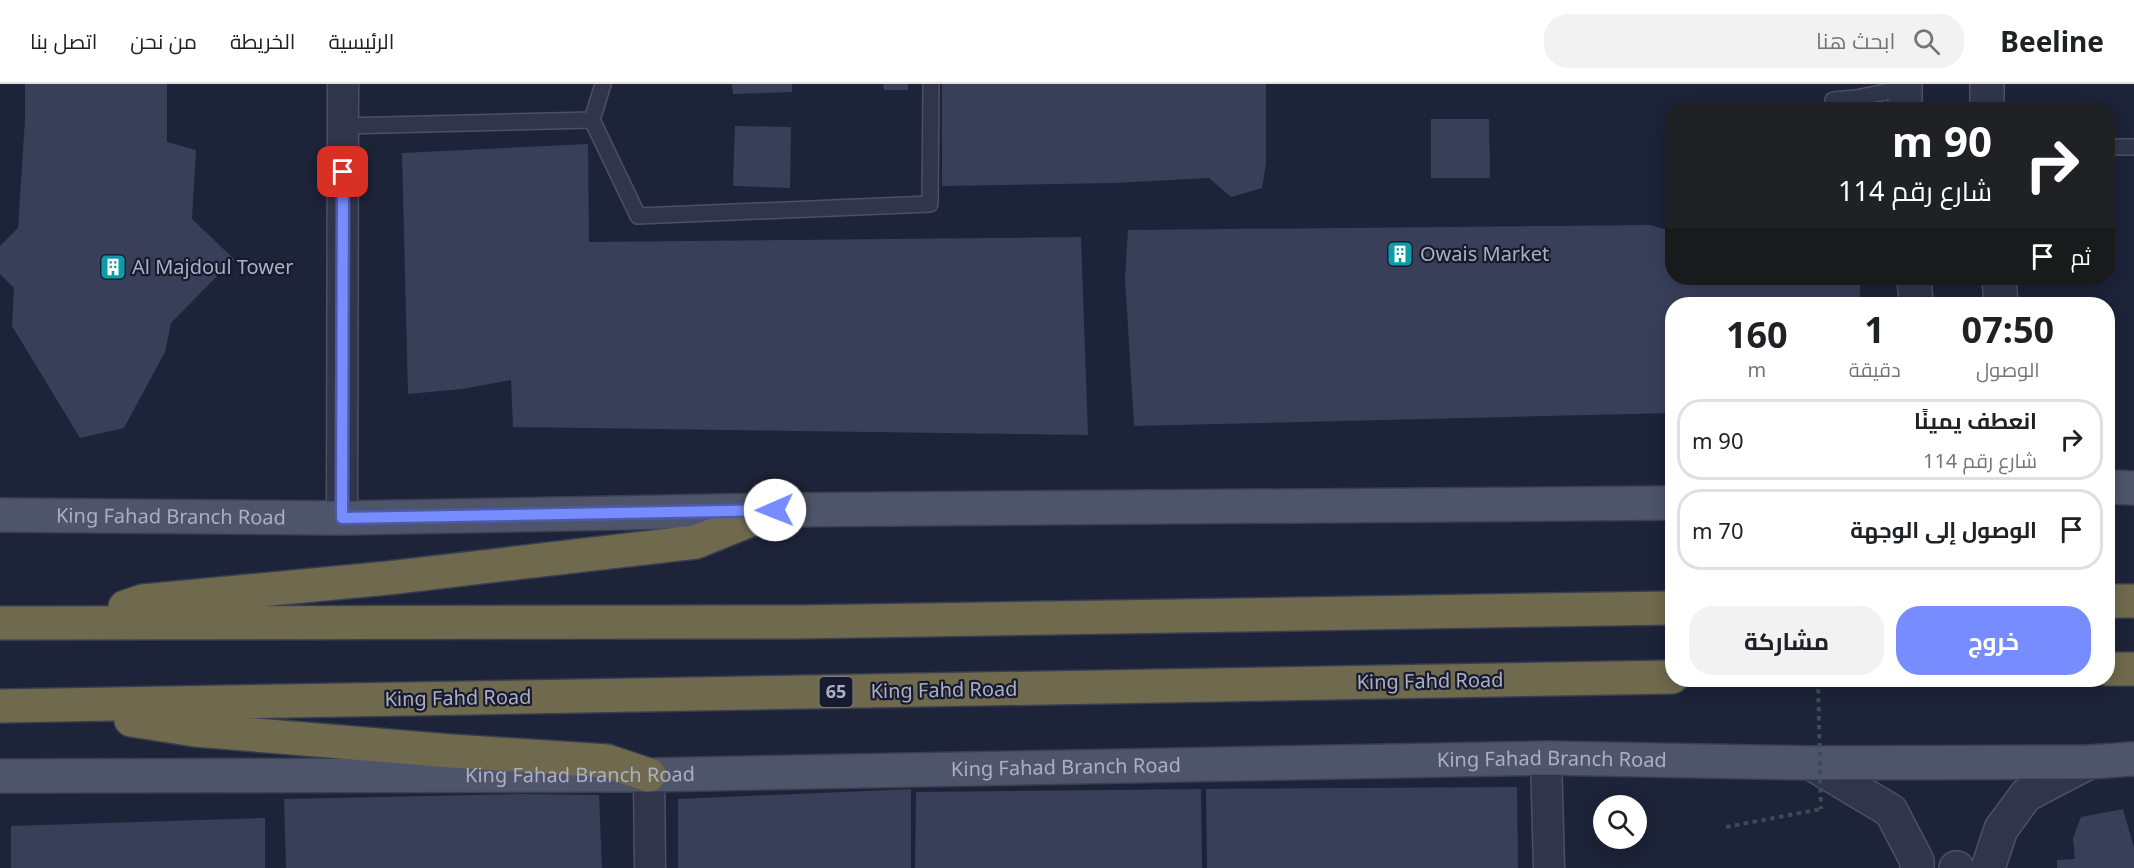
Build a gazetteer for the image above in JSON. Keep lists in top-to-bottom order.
{
  "streets": {
    "highway": ["King Fahd Road", "65"],
    "main road": ["King Fahad Branch Road"]
  },
  "places": {
    "building": ["Owais Market", "Al Majdoul Tower"]
  },
  "page": {
    "header": "Beeline",
    "search": "ابحث هنا",
    "nav": [
      "الرئيسية",
      "الخريطة",
      "من نحن",
      "اتصل بنا"
    ],
    "turn": ["90 m", "شارع رقم 114"],
    "then": "ثم",
    "eta": [
      "07:50",
      "الوصول",
      "1",
      "دقيقة",
      "160",
      "m"
    ],
    "list": [
      {
        "name": "انعطف يمينًا",
        "note": "شارع رقم 114",
        "value": "90 m"
      },
      {
        "name": "الوصول إلى الوجهة",
        "value": "70 m"
      }
    ],
    "buttons": ["خروج", "مشاركة"]
  }
}
